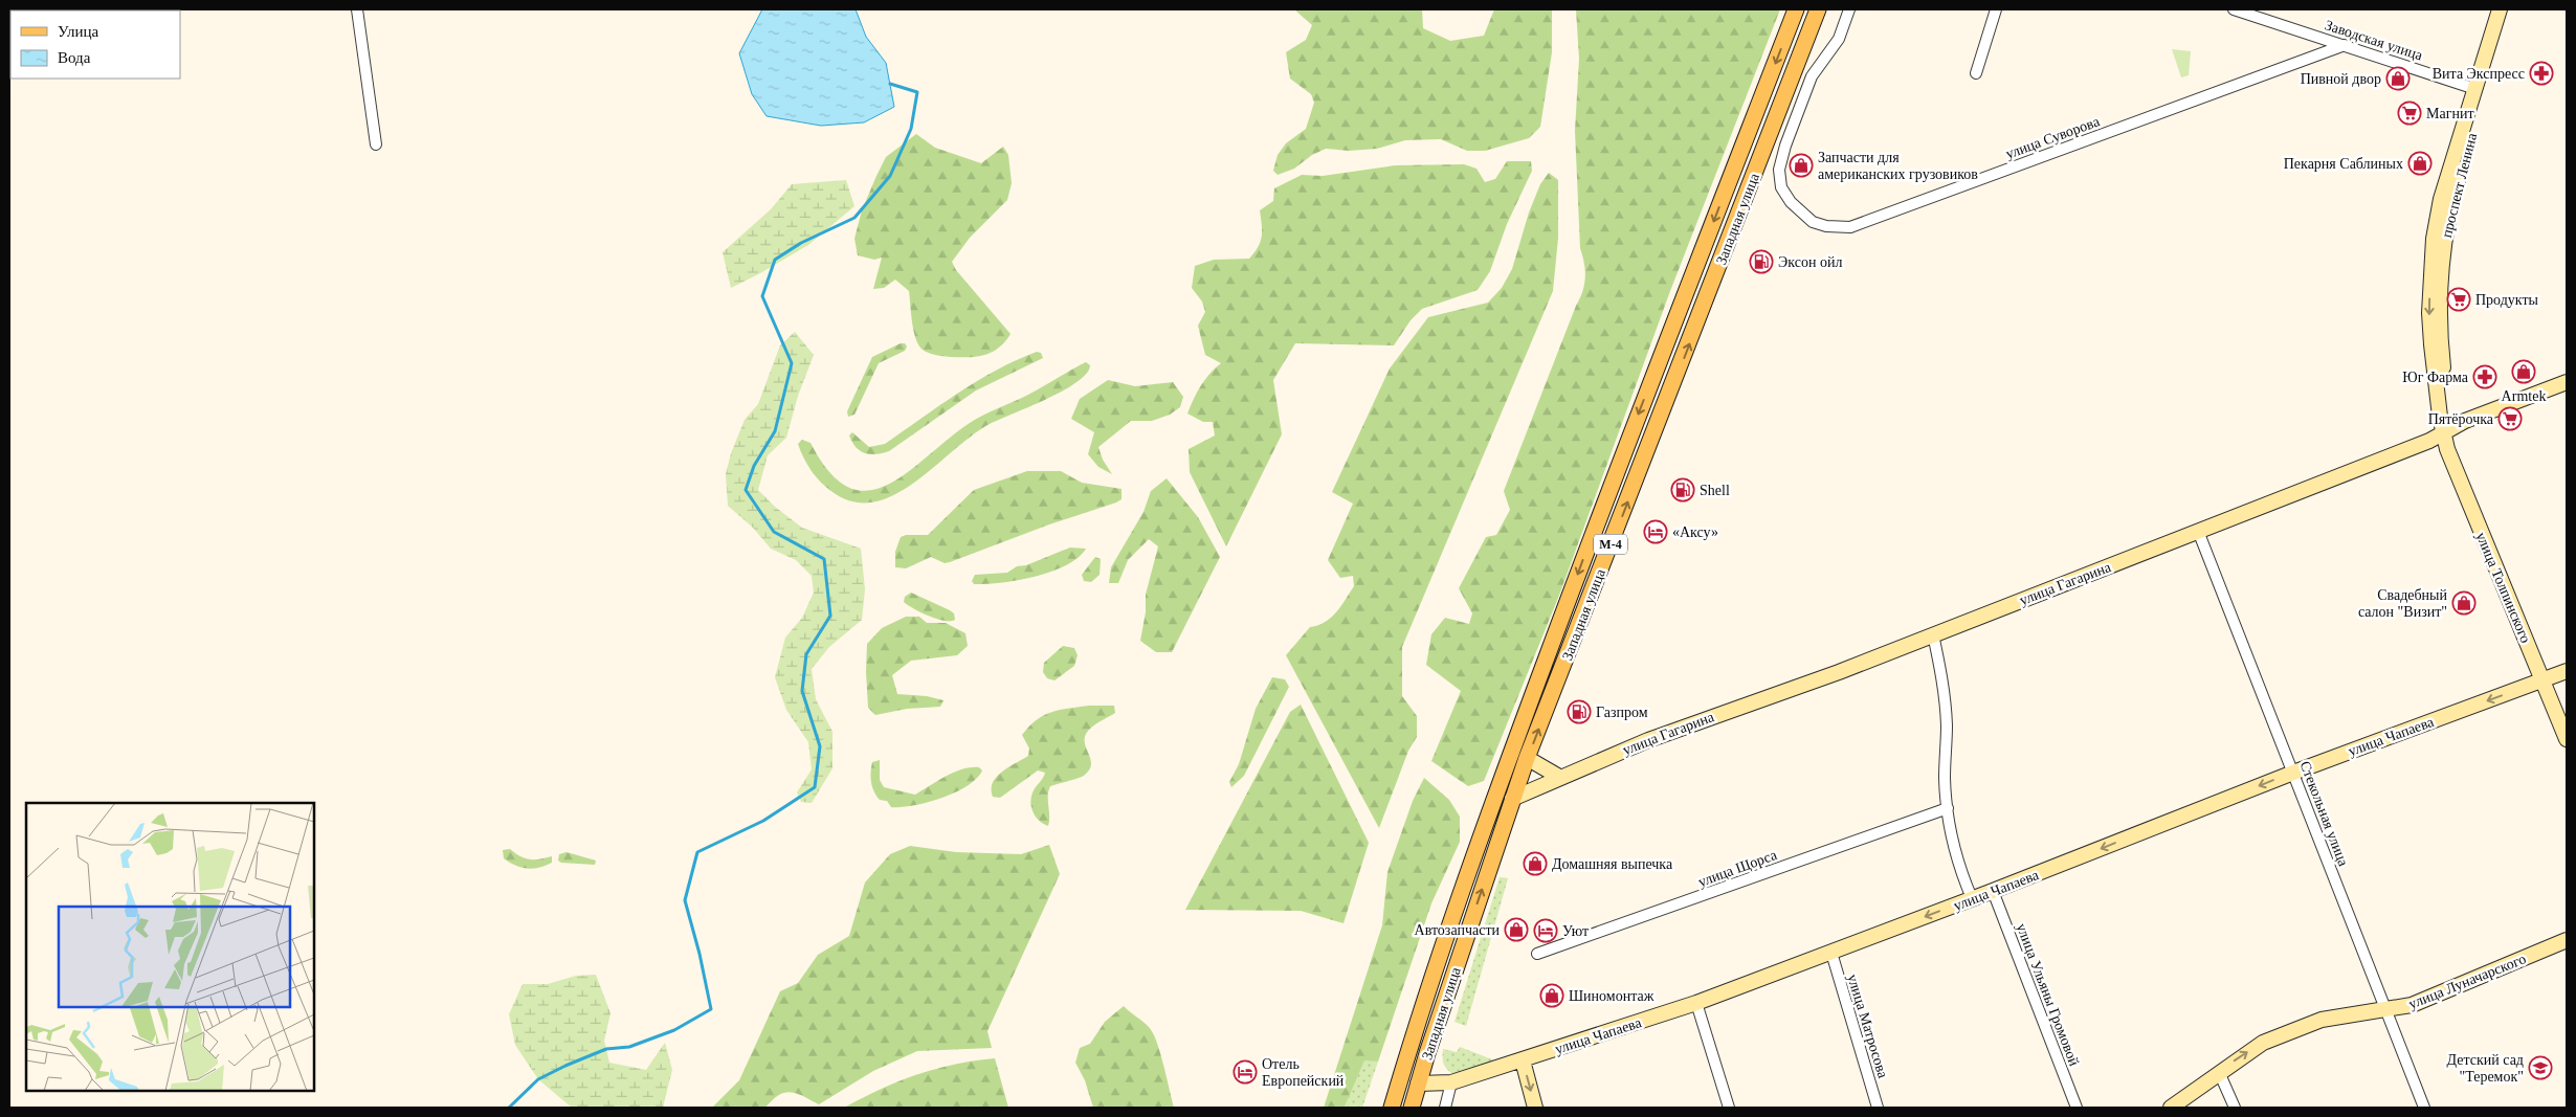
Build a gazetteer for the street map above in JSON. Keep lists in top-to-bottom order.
{
  "streets": {
    "main road": [
      "проспект Ленина",
      "Западная улица",
      "М-4",
      "улица Гагарина",
      "улица Толпинского",
      "улица Чапаева",
      "улица Луначарского"
    ],
    "street": [
      "Заводская улица",
      "улица Суворова",
      "Стекольная улица",
      "улица Щорса",
      "улица Ульяны Громовой",
      "улица Матросова"
    ]
  },
  "crossings": [
    ["Заводская улица", "улица Суворова"],
    ["Заводская улица", "проспект Ленина"],
    ["улица Суворова", "Западная улица"],
    ["проспект Ленина", "улица Гагарина"],
    ["проспект Ленина", "улица Толпинского"],
    ["Западная улица", "улица Гагарина"],
    ["Западная улица", "улица Чапаева"],
    ["улица Гагарина", "улица Толпинского"],
    ["улица Гагарина", "Стекольная улица"],
    ["улица Толпинского", "улица Чапаева"],
    ["улица Чапаева", "Стекольная улица"],
    ["улица Чапаева", "улица Ульяны Громовой"],
    ["улица Чапаева", "улица Матросова"],
    ["Стекольная улица", "улица Луначарского"]
  ],
  "one_way": ["улица Чапаева", "улица Луначарского"],
  "places": {
    "pharmacy": ["Вита Экспресс", "Юг Фарма"],
    "shop": [
      "Пивной двор",
      "Пекарня Саблиных",
      "Запчасти для американских грузовиков",
      "Armtek",
      "Свадебный салон \"Визит\"",
      "Домашняя выпечка",
      "Автозапчасти",
      "Шиномонтаж"
    ],
    "supermarket": ["Магнит", "Продукты", "Пятёрочка"],
    "fuel station": ["Эксон ойл", "Shell", "Газпром"],
    "hotel": ["«Аксу»", "Уют", "Отель Европейский"],
    "school or university": ["Детский сад \"Теремок\""]
  },
  "legend": ["Улица", "Вода"]
}
